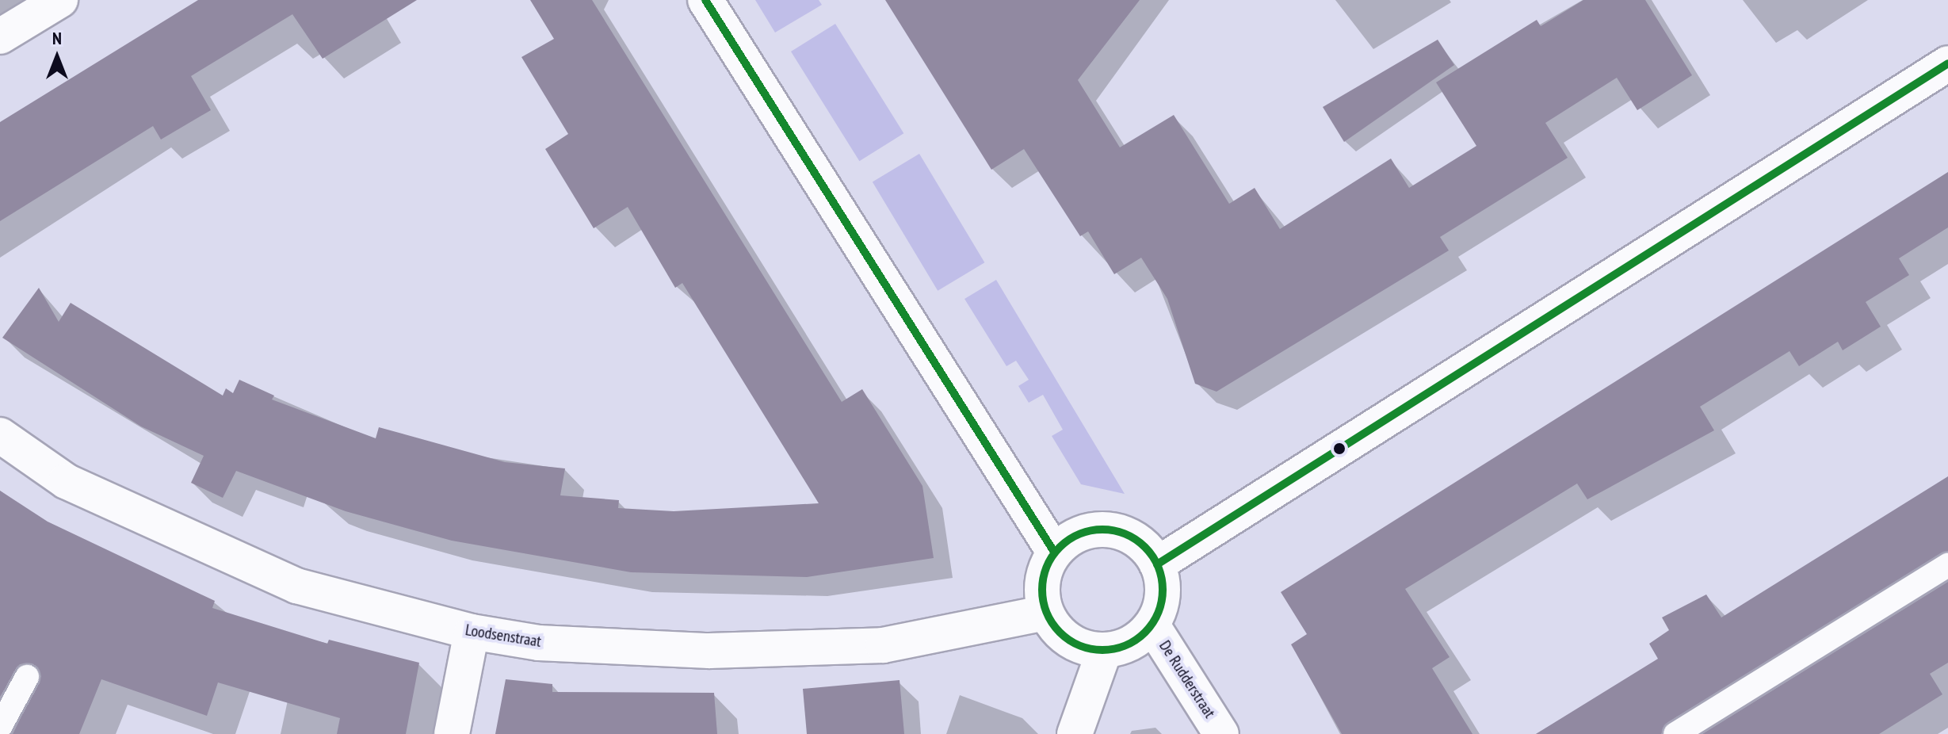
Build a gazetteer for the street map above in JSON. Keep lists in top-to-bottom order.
{
  "streets": {
    "street": ["Loodsenstraat", "De Rudderstraat"]
  },
  "crossings": [
    ["Loodsenstraat", "De Rudderstraat"]
  ],
  "north": "top"
}
